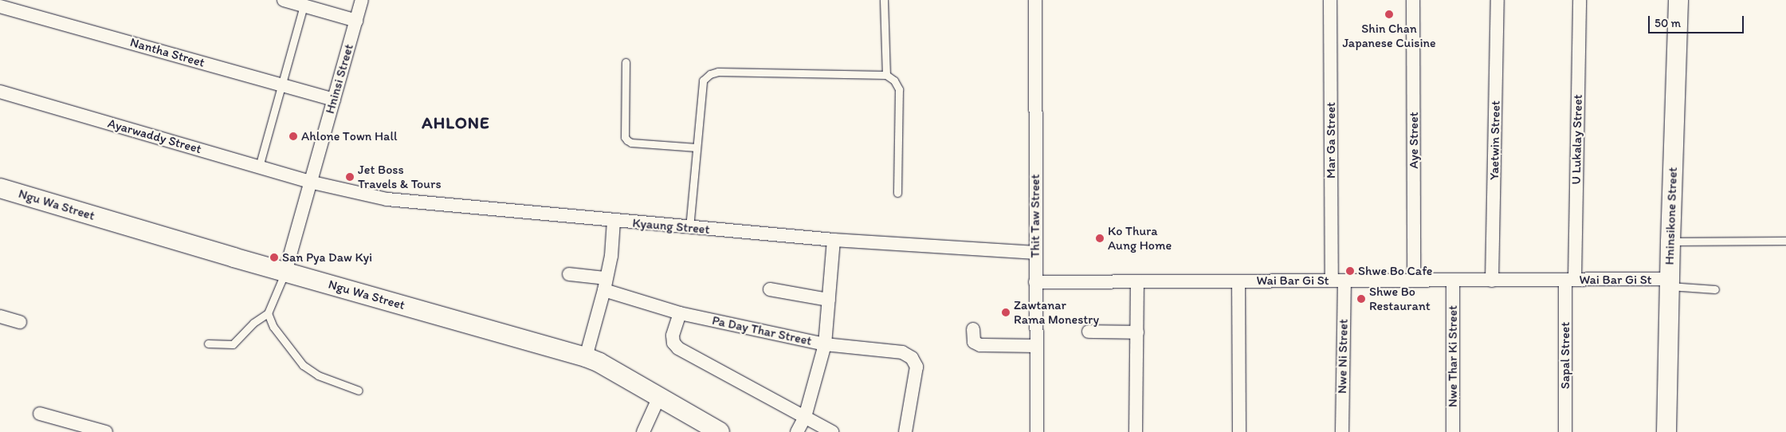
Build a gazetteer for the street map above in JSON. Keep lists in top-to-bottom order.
{
  "streets": {
    "street": [
      "Nantha Street",
      "Hninsi Street",
      "Ayarwaddy Street",
      "U Lukalay Street",
      "Mar Ga Street",
      "Aye Street",
      "Yaetwin Street",
      "Ngu Wa Street",
      "Thit Taw Street",
      "Hninsikone Street",
      "Kyaung Street",
      "Wai Bar Gi St",
      "Pa Day Thar Street",
      "Sapal Street",
      "Nwe Ni Street",
      "Nwe Thar Ki Street"
    ]
  },
  "crossings": [
    ["Nantha Street", "Hninsi Street"],
    ["Hninsi Street", "Ayarwaddy Street"],
    ["Hninsi Street", "Ngu Wa Street"],
    ["Hninsi Street", "Kyaung Street"],
    ["Ayarwaddy Street", "Kyaung Street"],
    ["U Lukalay Street", "Wai Bar Gi St"],
    ["U Lukalay Street", "Sapal Street"],
    ["Mar Ga Street", "Wai Bar Gi St"],
    ["Mar Ga Street", "Nwe Ni Street"],
    ["Aye Street", "Wai Bar Gi St"],
    ["Yaetwin Street", "Wai Bar Gi St"],
    ["Thit Taw Street", "Kyaung Street"],
    ["Thit Taw Street", "Wai Bar Gi St"],
    ["Hninsikone Street", "Wai Bar Gi St"],
    ["Wai Bar Gi St", "Sapal Street"],
    ["Wai Bar Gi St", "Nwe Ni Street"],
    ["Wai Bar Gi St", "Nwe Thar Ki Street"]
  ],
  "districts": ["AHLONE"],
  "places": [
    "Shin Chan Japanese Cuisine",
    "Ahlone Town Hall",
    "Jet Boss Travels & Tours",
    "Ko Thura Aung Home",
    "San Pya Daw Kyi",
    "Shwe Bo Cafe",
    "Shwe Bo Restaurant",
    "Zawtanar Rama Monestry"
  ],
  "scale_bar": "50 m"
}
